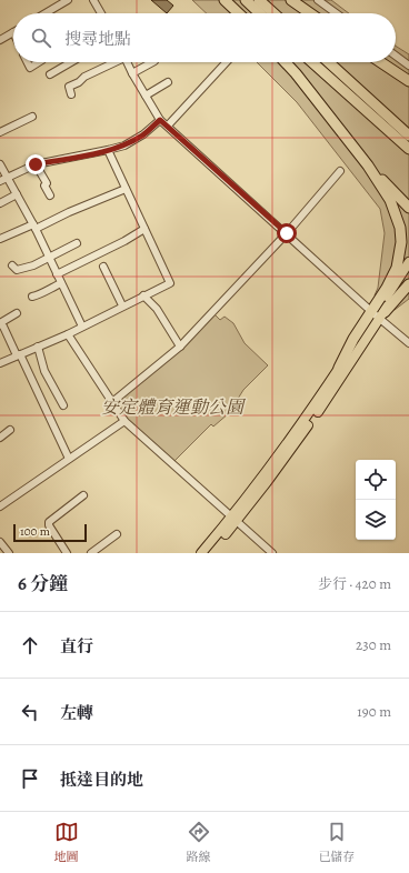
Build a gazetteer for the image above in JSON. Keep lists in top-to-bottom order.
{
  "parks": ["安定體育運動公園"],
  "scale_bar": "100 m",
  "page": {
    "search": "搜尋地點",
    "scale": "100 m",
    "heading": ["6 分鐘", "步行 · 420 m"],
    "list": [
      ["直行", "230 m"],
      ["左轉", "190 m"],
      "抵達目的地"
    ],
    "nav": ["地圖", "路線", "已儲存"]
  }
}
